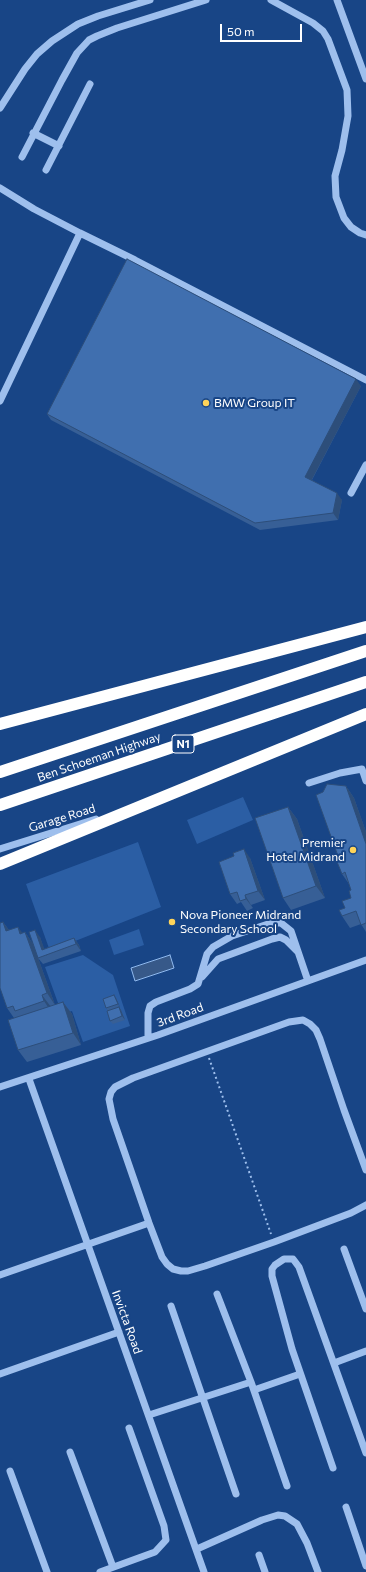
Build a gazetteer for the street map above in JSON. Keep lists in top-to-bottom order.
{
  "streets": {
    "highway": ["N1", "Ben Schoeman Highway"],
    "street": ["Garage Road", "3rd Road", "Invicta Road"]
  },
  "crossings": [
    ["3rd Road", "Invicta Road"]
  ],
  "places": ["BMW Group IT", "Premier Hotel Midrand", "Nova Pioneer Midrand Secondary School"],
  "scale_bar": "50 m"
}
